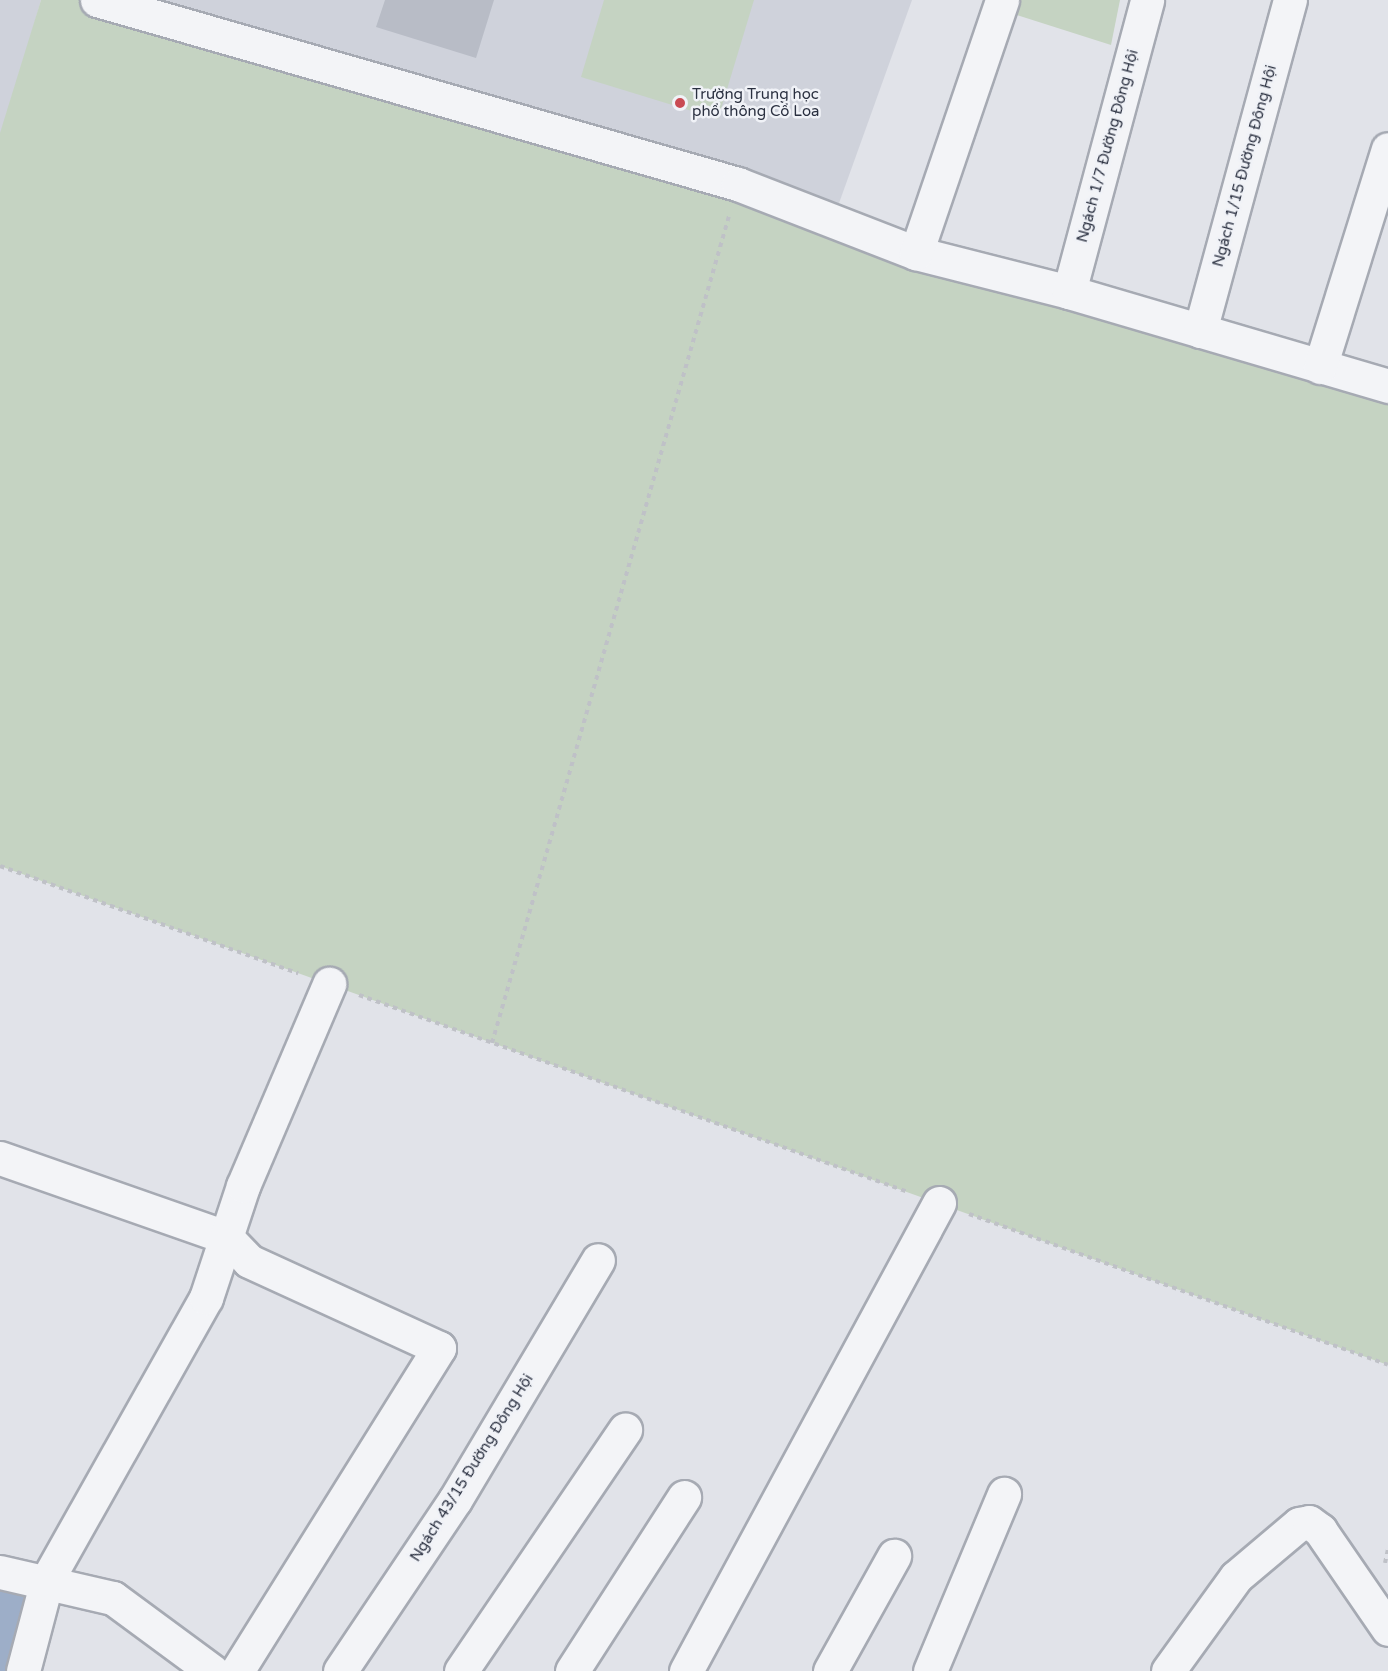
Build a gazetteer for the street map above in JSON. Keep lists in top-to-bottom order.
{
  "streets": {
    "street": ["Ngách 1/7 Đường Đông Hội", "Ngách 1/15 Đường Đông Hội", "Ngách 43/15 Đường Đông Hội"]
  },
  "places": ["Trường Trung học phổ thông Cổ Loa"]
}
